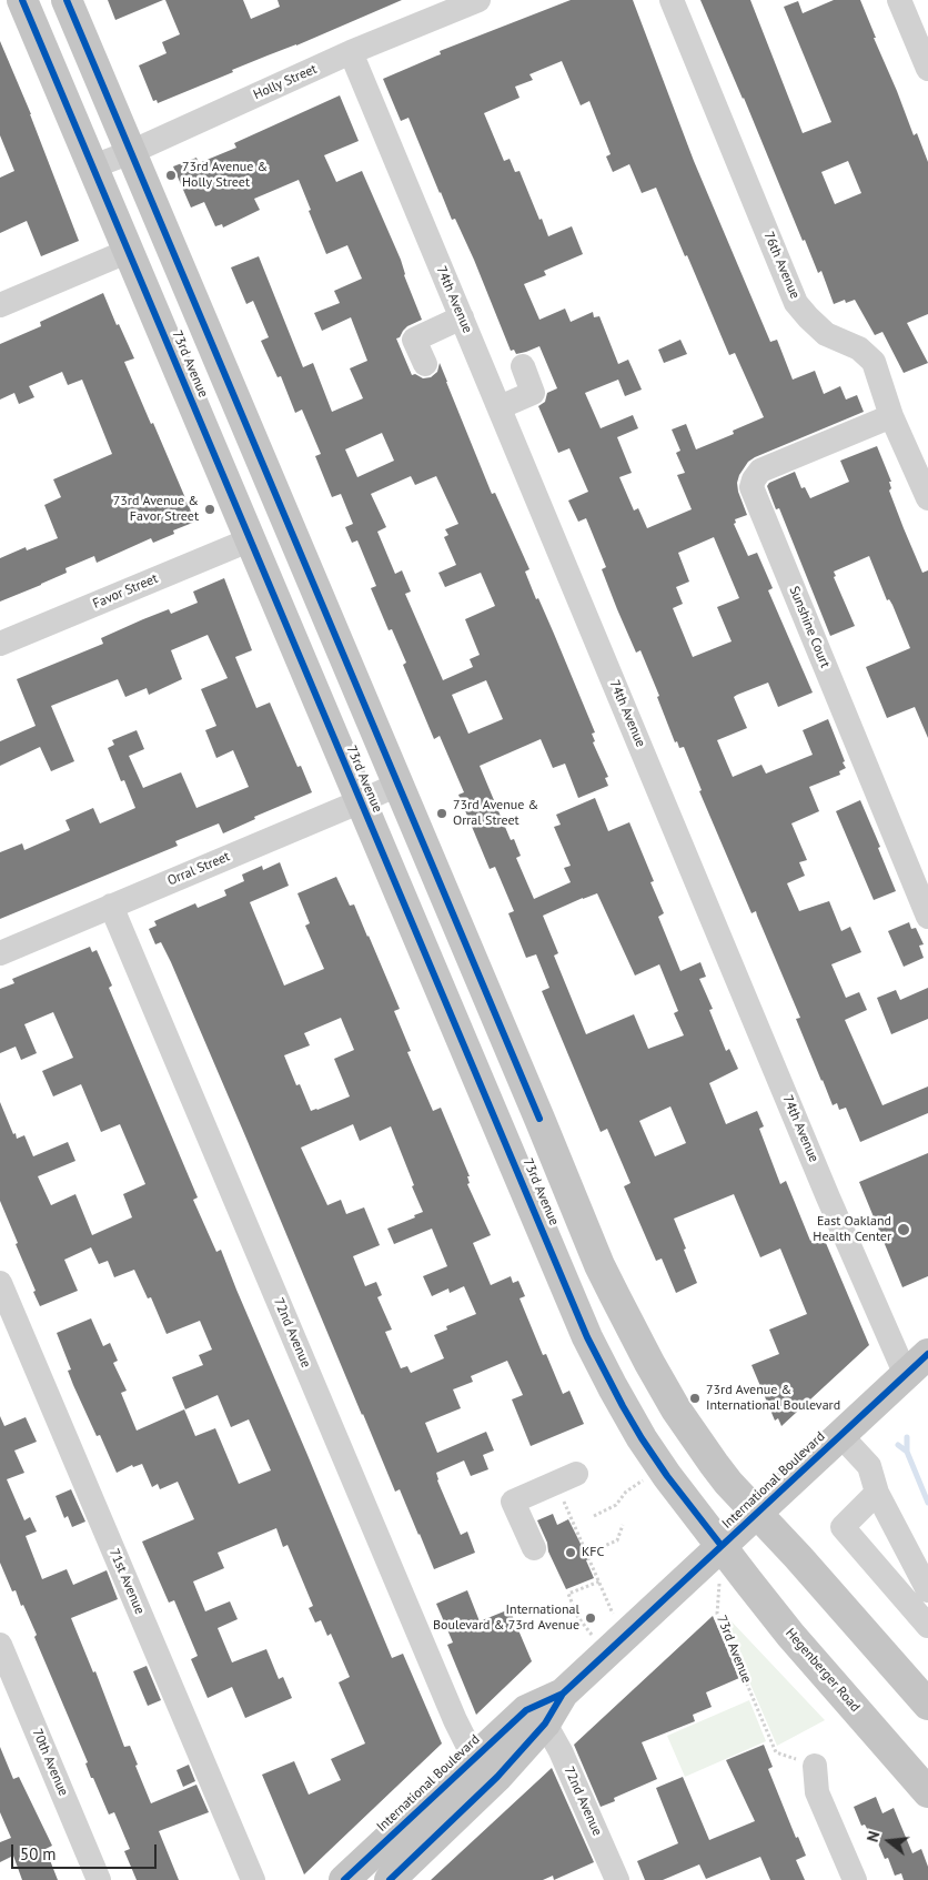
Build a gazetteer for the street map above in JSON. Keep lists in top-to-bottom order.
{
  "streets": {
    "main road": ["73rd Avenue", "International Boulevard", "Hegenberger Road"],
    "street": [
      "Holly Street",
      "76th Avenue",
      "74th Avenue",
      "Favor Street",
      "Sunshine Court",
      "Orral Street",
      "72nd Avenue",
      "71st Avenue",
      "70th Avenue"
    ]
  },
  "crossings": [
    ["Holly Street", "74th Avenue"],
    ["Holly Street", "73rd Avenue"],
    ["76th Avenue", "Sunshine Court"],
    ["74th Avenue", "International Boulevard"],
    ["73rd Avenue", "Favor Street"],
    ["73rd Avenue", "Orral Street"],
    ["73rd Avenue", "International Boulevard"],
    ["73rd Avenue", "Hegenberger Road"],
    ["Orral Street", "72nd Avenue"],
    ["72nd Avenue", "International Boulevard"],
    ["International Boulevard", "Hegenberger Road"]
  ],
  "places": [
    "73rd Avenue & Holly Street",
    "73rd Avenue & Favor Street",
    "73rd Avenue & Orral Street",
    "East Oakland Health Center",
    "73rd Avenue & International Boulevard",
    "KFC",
    "International Boulevard & 73rd Avenue"
  ],
  "scale_bar": "50 m",
  "north": "left"
}
